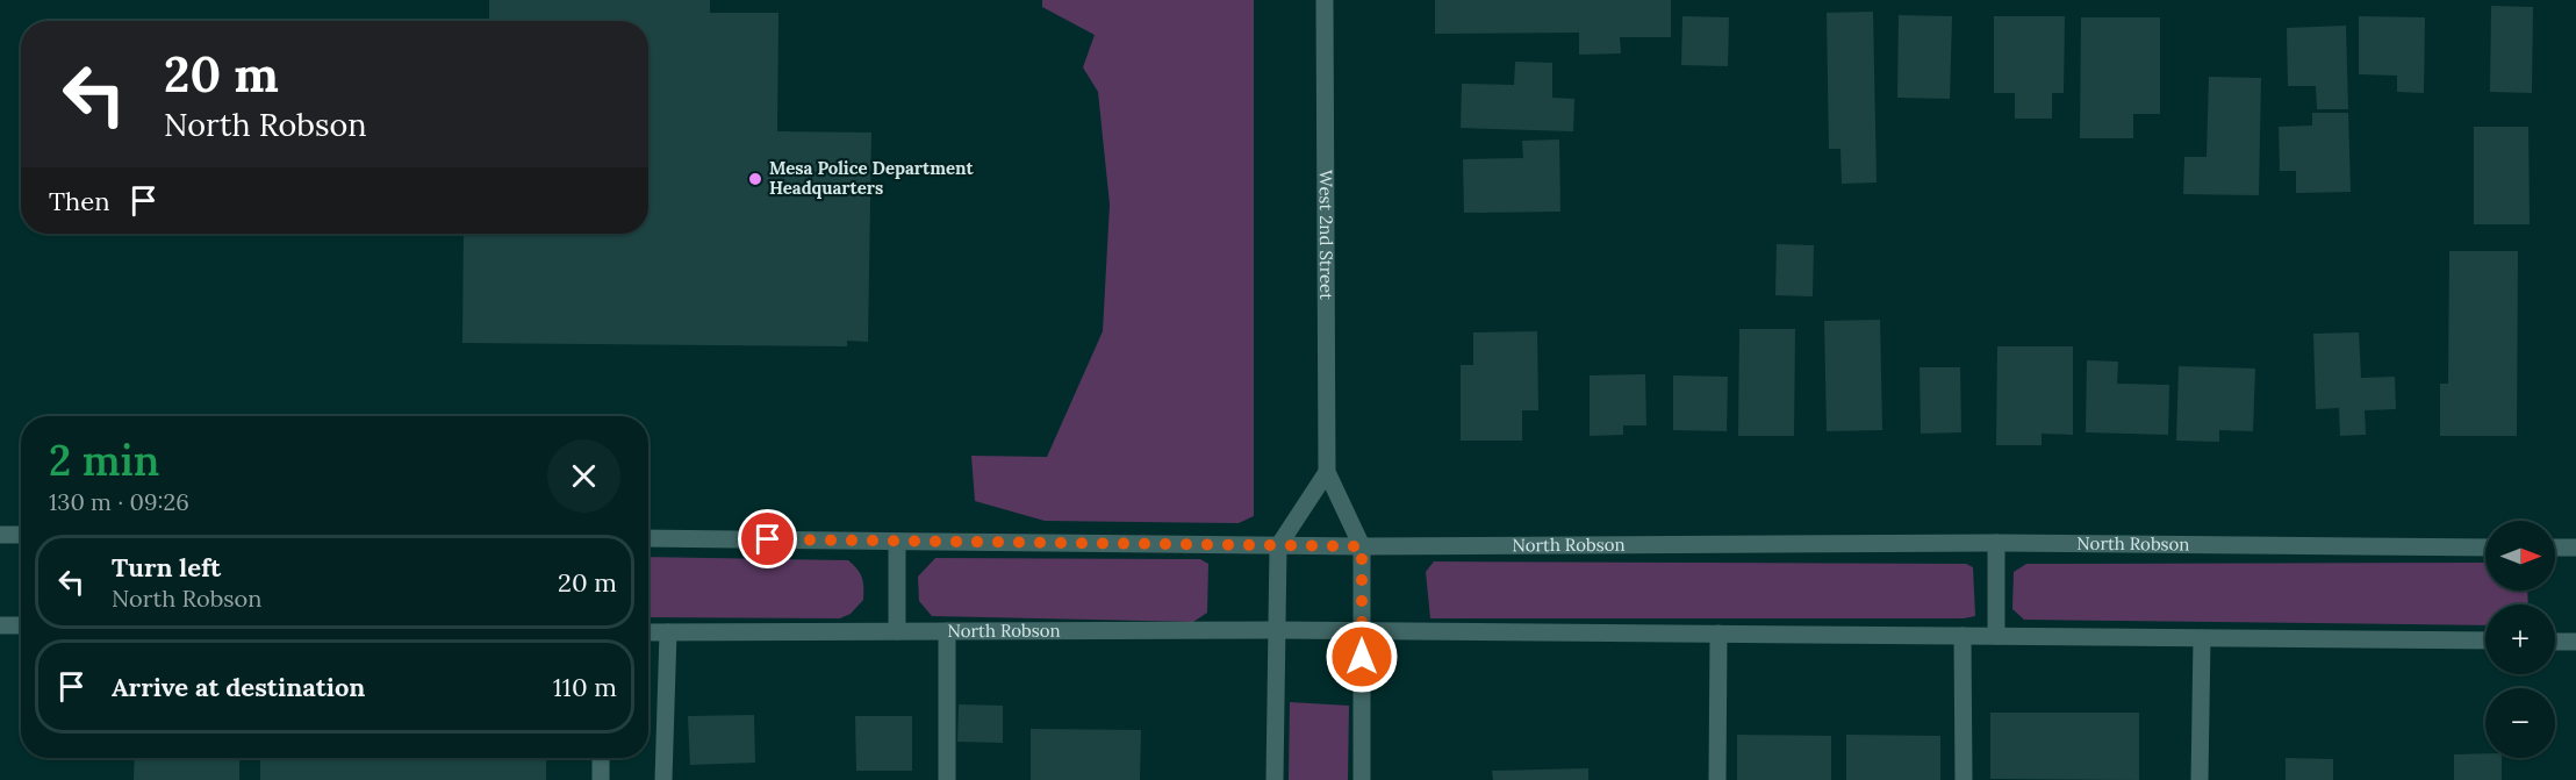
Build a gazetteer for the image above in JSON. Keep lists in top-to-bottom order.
{
  "streets": {
    "street": ["West 2nd Street", "North Robson"]
  },
  "crossings": [
    ["West 2nd Street", "North Robson"]
  ],
  "places": ["Mesa Police Department Headquarters"],
  "north": "right",
  "page": {
    "turn": ["20 m", "North Robson"],
    "then": "Then",
    "heading": ["2 min", "130 m · 09:26"],
    "map_buttons": ["+", "−"],
    "list": [
      {
        "name": "Turn left",
        "note": "North Robson",
        "value": "20 m"
      },
      {
        "name": "Arrive at destination",
        "value": "110 m"
      }
    ]
  }
}
